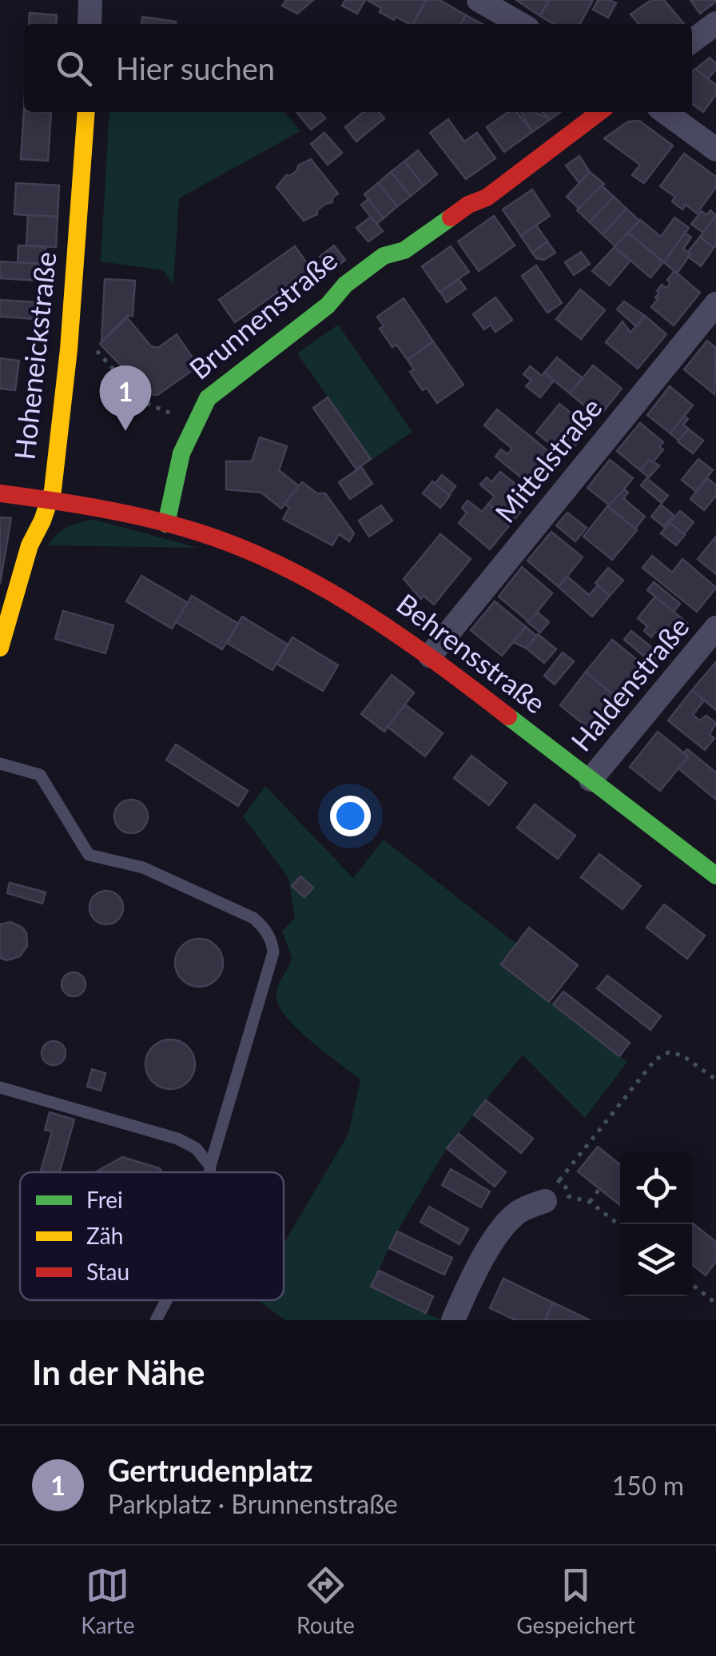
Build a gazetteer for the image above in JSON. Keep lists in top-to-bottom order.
{
  "streets": {
    "street": [
      "Brunnenstraße",
      "Hoheneickstraße",
      "Mittelstraße",
      "Behrensstraße",
      "Haldenstraße"
    ]
  },
  "crossings": [
    ["Brunnenstraße", "Behrensstraße"],
    ["Mittelstraße", "Behrensstraße"],
    ["Behrensstraße", "Haldenstraße"]
  ],
  "legend": ["Frei", "Zäh", "Stau"],
  "page": {
    "search": "Hier suchen",
    "pins": "1",
    "heading": "In der Nähe",
    "list": [
      {
        "mark": "1",
        "name": "Gertrudenplatz",
        "note": "Parkplatz · Brunnenstraße",
        "value": "150 m"
      }
    ],
    "nav": ["Karte", "Route", "Gespeichert"]
  }
}
